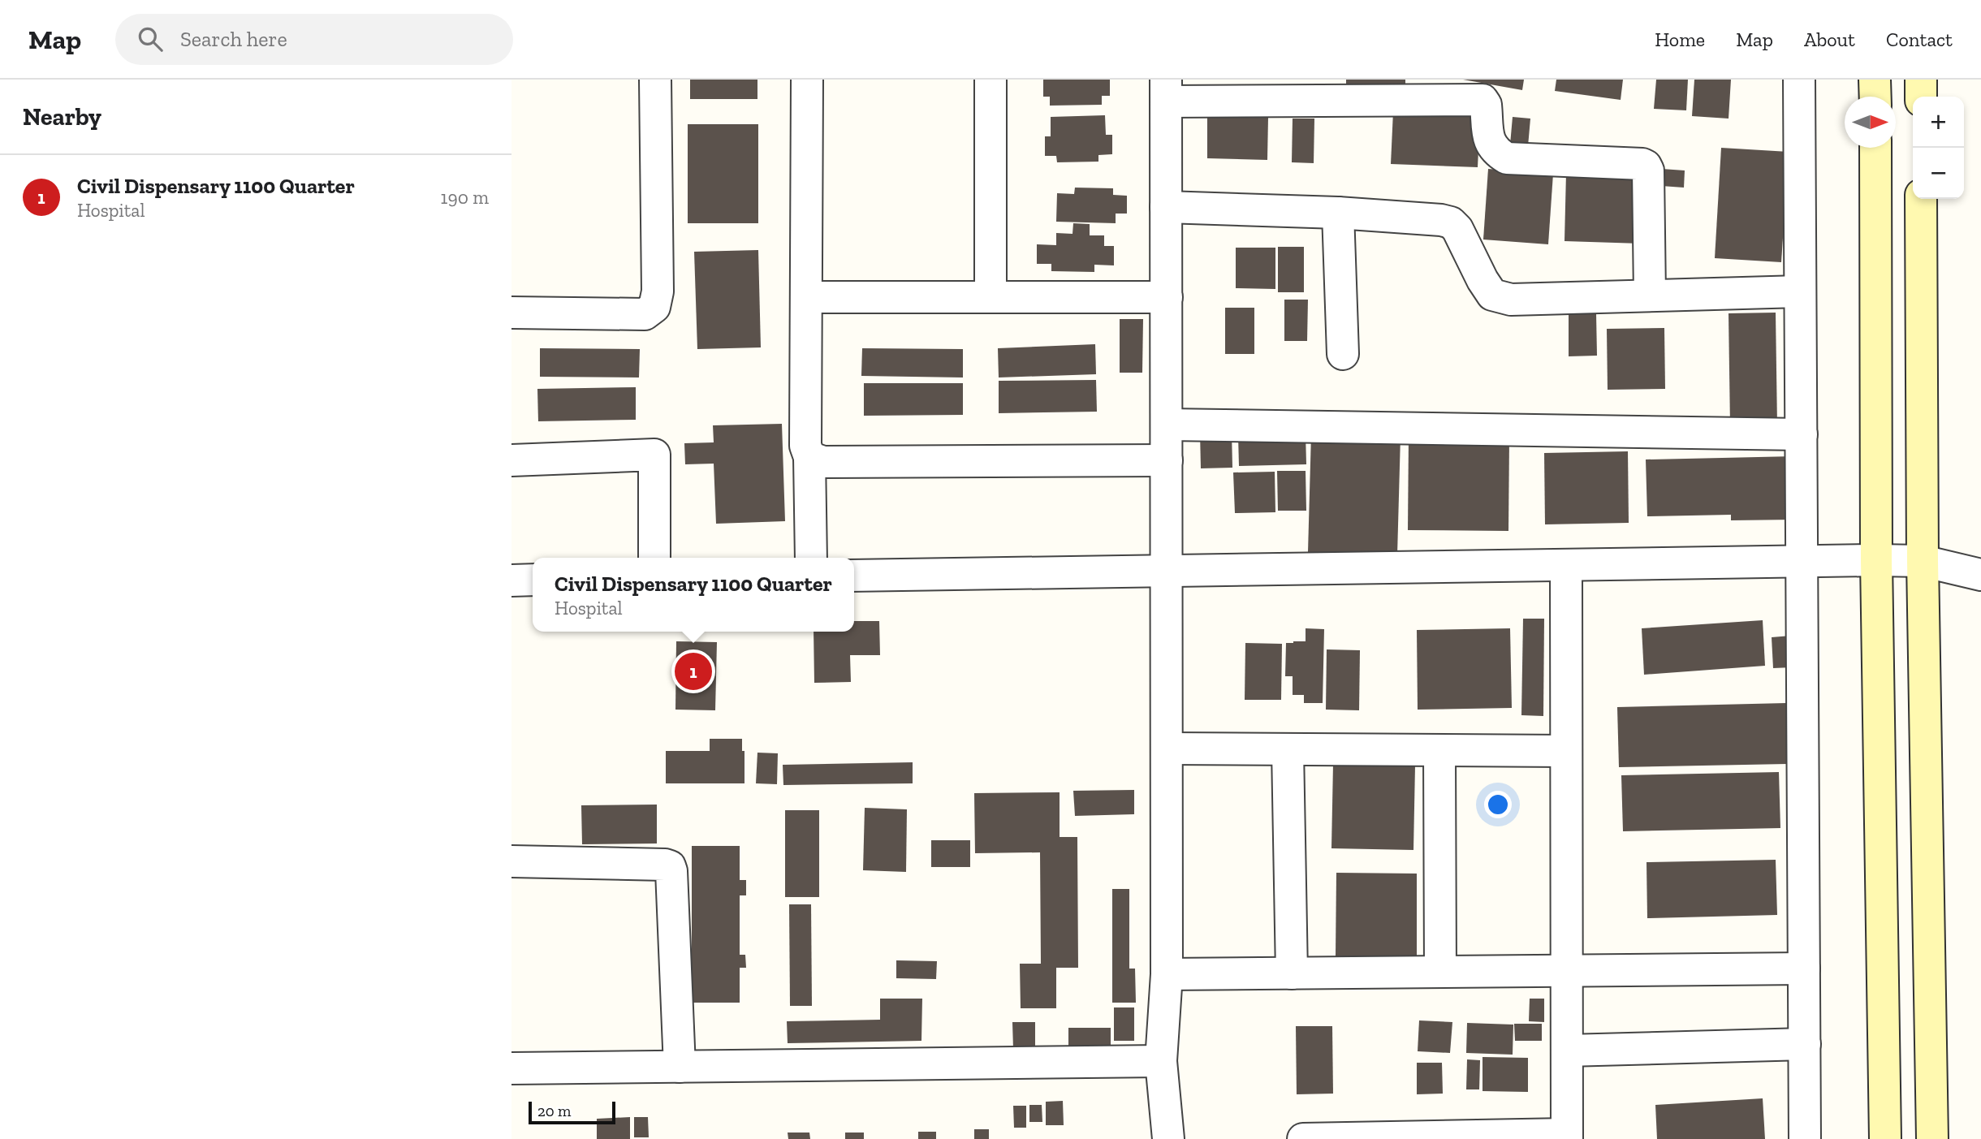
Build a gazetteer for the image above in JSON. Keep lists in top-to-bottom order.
{
  "scale_bar": "20 m",
  "north": "right",
  "page": {
    "header": "Map",
    "search": "Search here",
    "nav": [
      "Home",
      "Map",
      "About",
      "Contact"
    ],
    "heading": "Nearby",
    "map_buttons": ["+", "−"],
    "list": [
      {
        "mark": "1",
        "name": "Civil Dispensary 1100 Quarter",
        "note": "Hospital",
        "value": "190 m"
      }
    ],
    "popup": ["Civil Dispensary 1100 Quarter", "Hospital"],
    "pins": "1",
    "scale": "20 m"
  }
}
